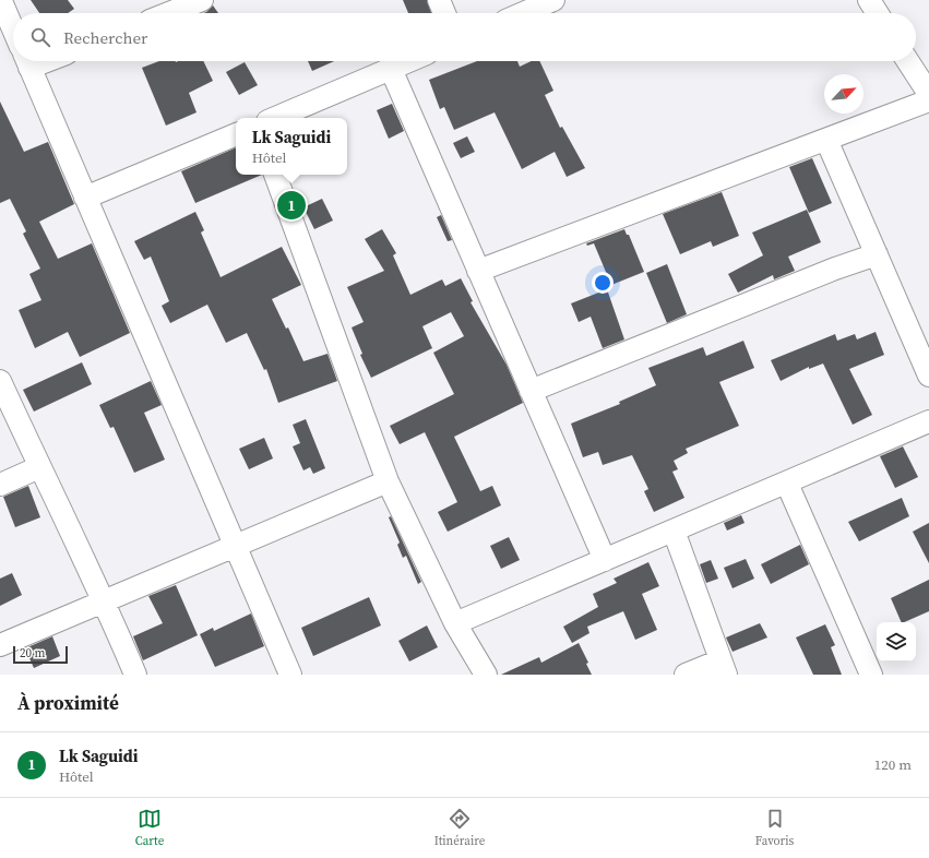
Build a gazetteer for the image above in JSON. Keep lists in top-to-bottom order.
{
  "scale_bar": "20 m",
  "north": "top right",
  "page": {
    "search": "Rechercher",
    "popup": ["Lk Saguidi", "Hôtel"],
    "pins": "1",
    "scale": "20 m",
    "heading": "À proximité",
    "list": [
      {
        "mark": "1",
        "name": "Lk Saguidi",
        "note": "Hôtel",
        "value": "120 m"
      }
    ],
    "nav": ["Carte", "Itinéraire", "Favoris"]
  }
}
